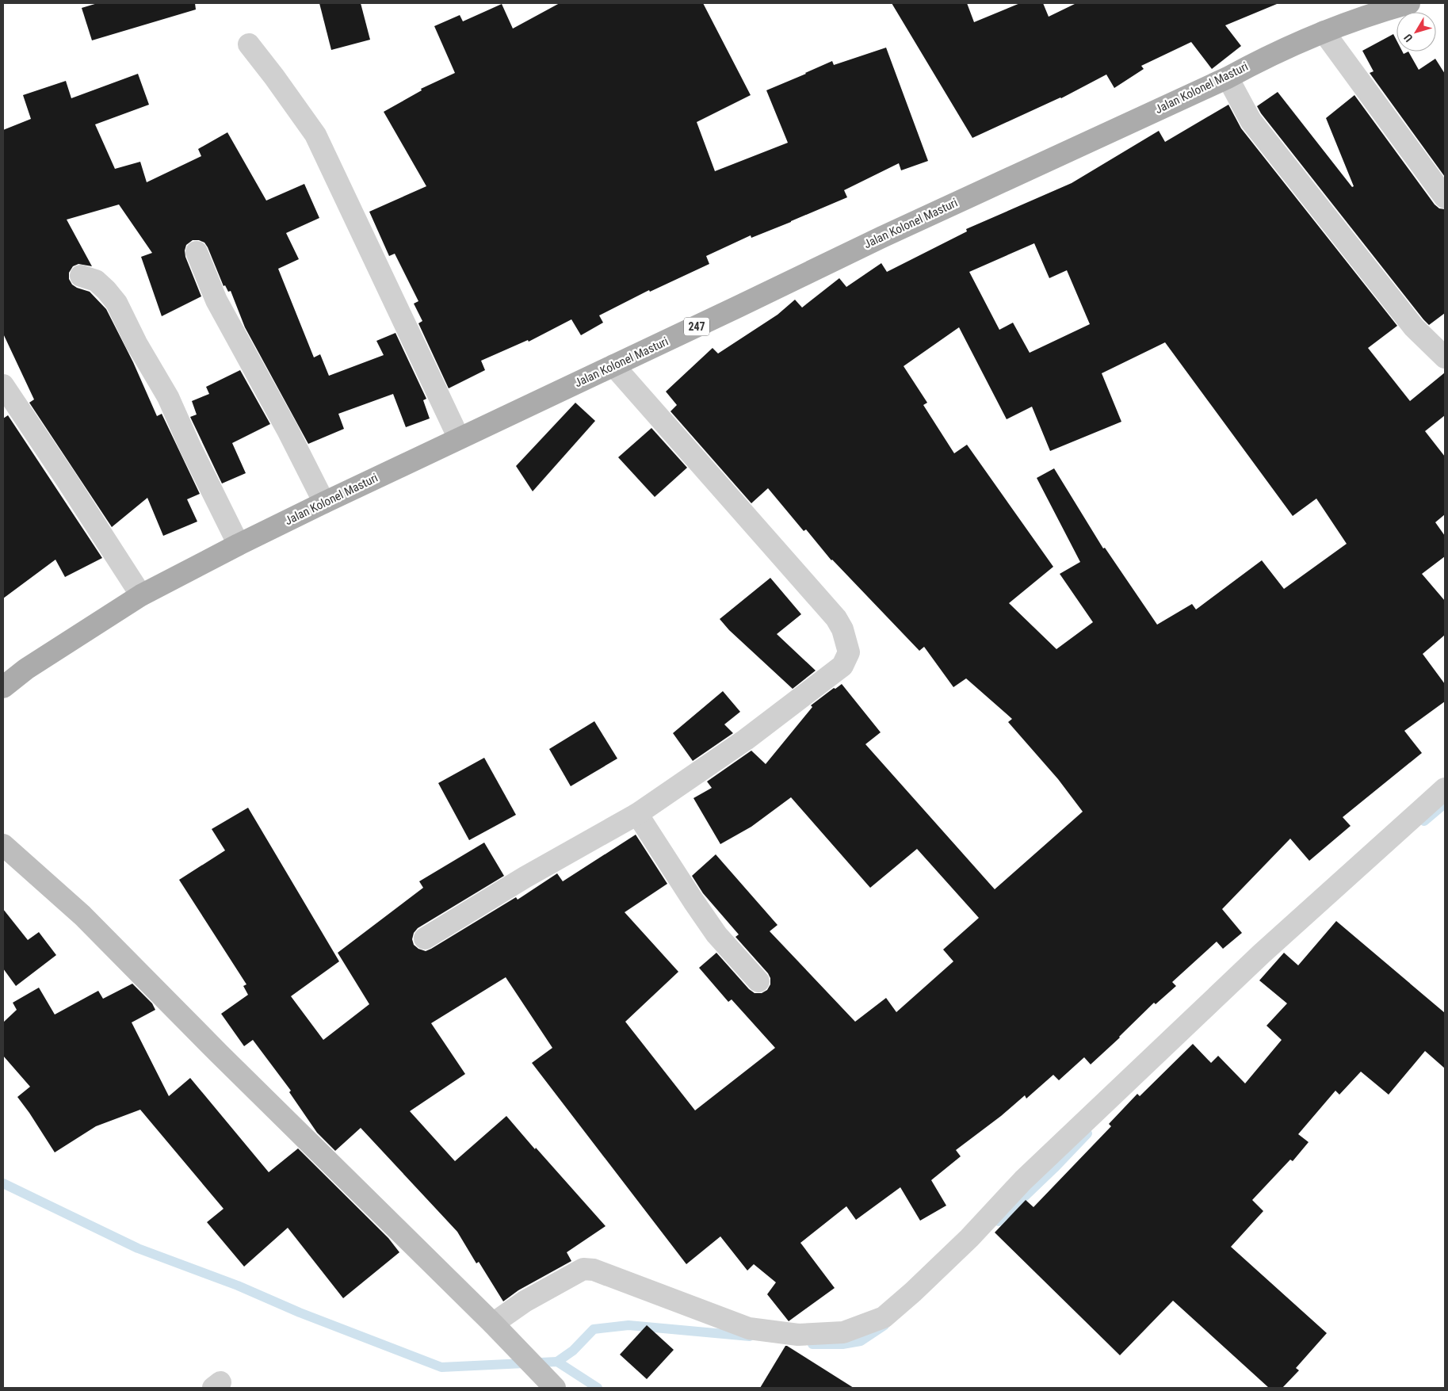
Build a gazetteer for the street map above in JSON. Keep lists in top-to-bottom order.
{
  "streets": {
    "main road": ["Jalan Kolonel Masturi", "247"]
  },
  "north": "bottom left"
}
